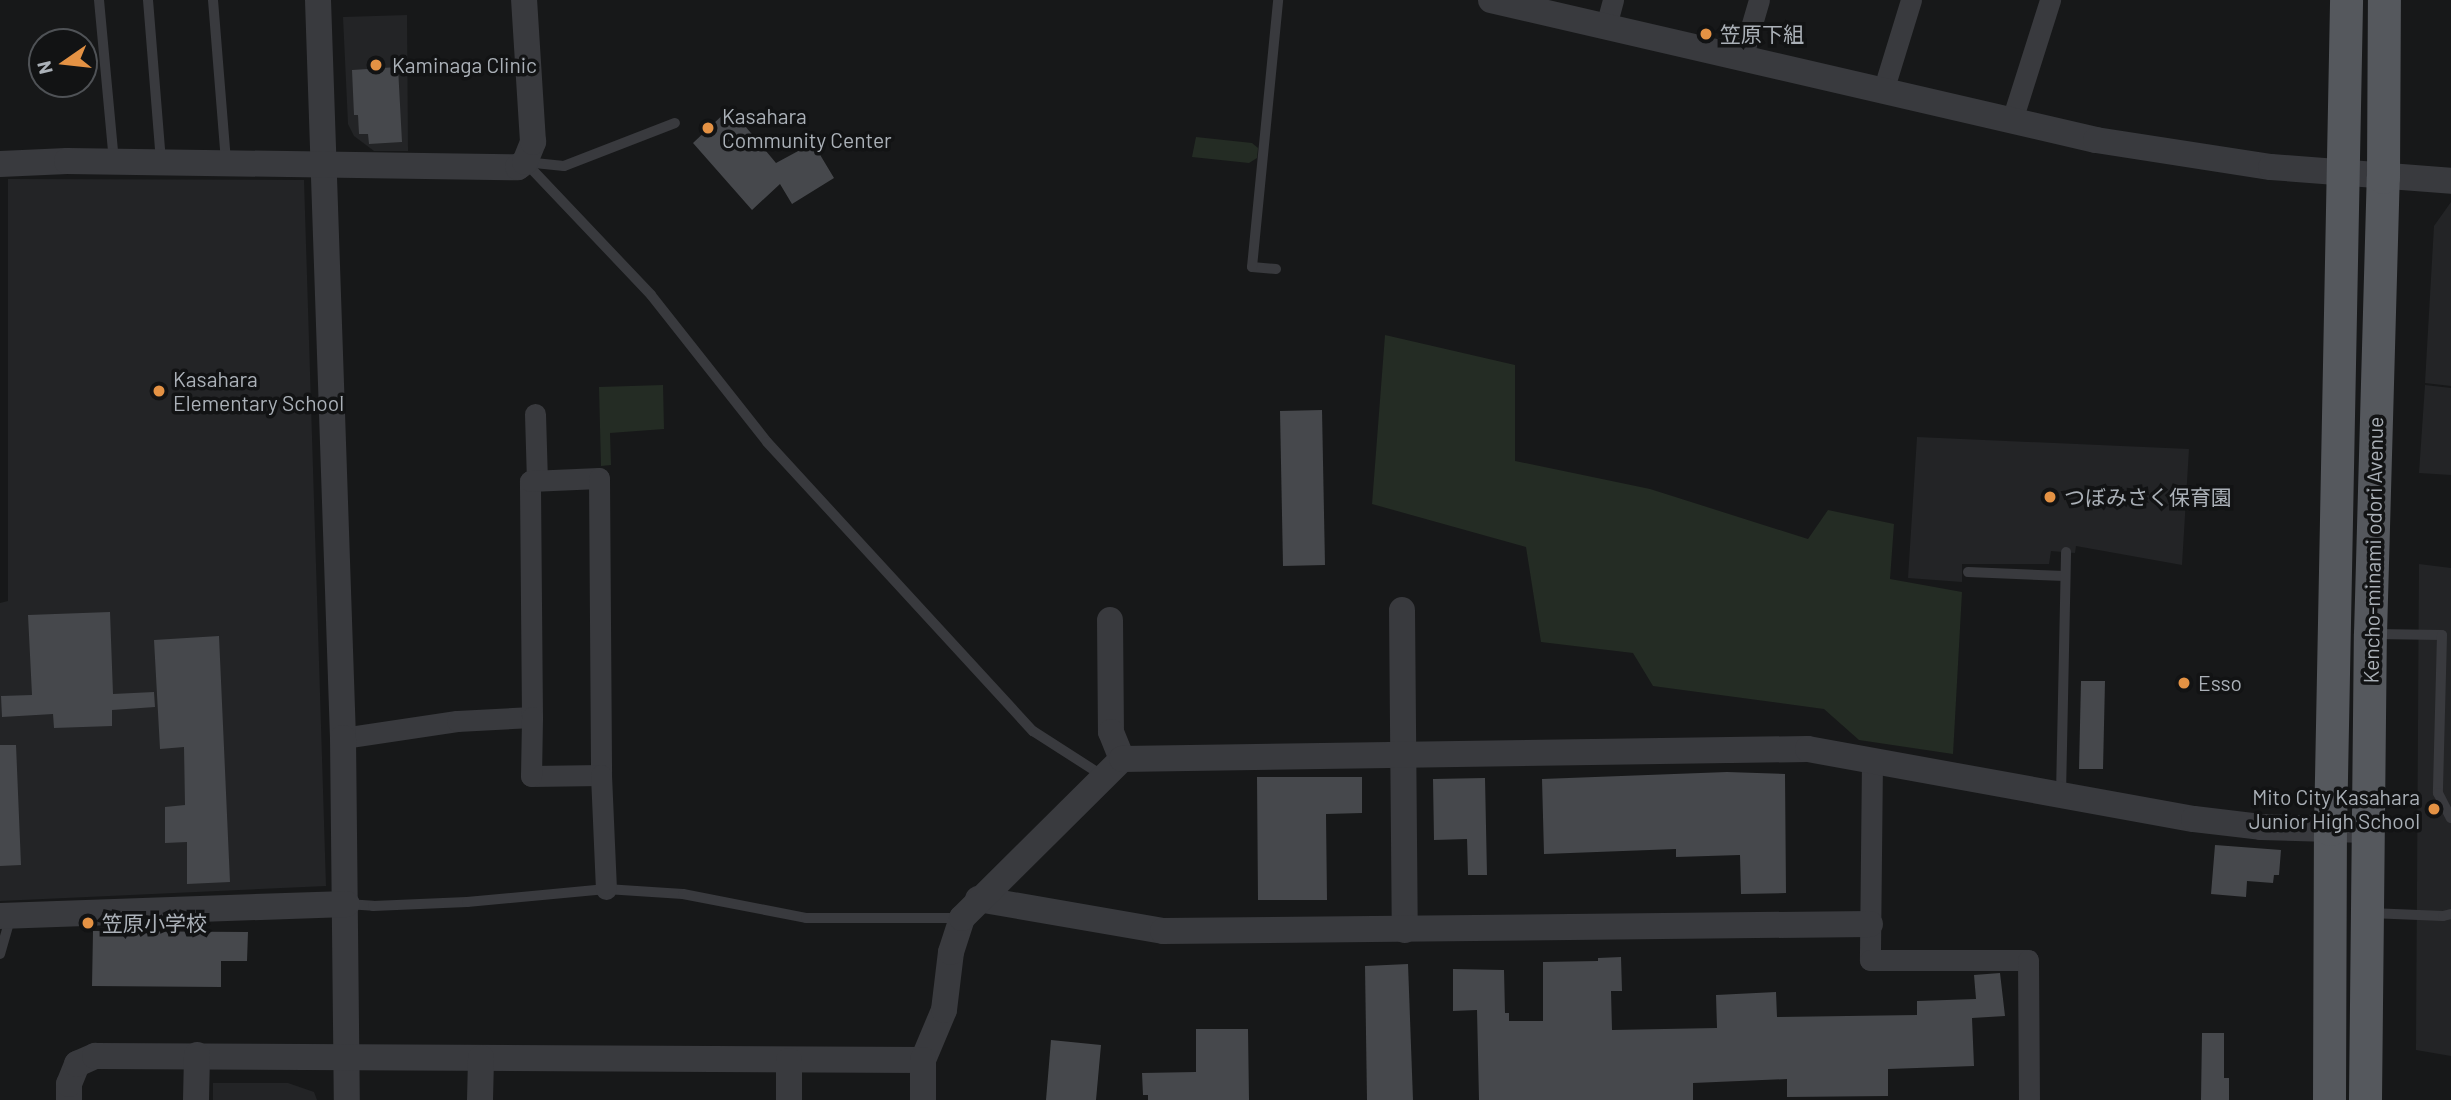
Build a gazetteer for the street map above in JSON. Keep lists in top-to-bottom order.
{
  "streets": {
    "main road": ["Kencho-minami odori Avenue"]
  },
  "places": [
    "笠原下組",
    "Kaminaga Clinic",
    "Kasahara Community Center",
    "Kasahara Elementary School",
    "つぼみさく保育園",
    "Esso",
    "Mito City Kasahara Junior High School",
    "笠原小学校"
  ],
  "north": "left"
}
